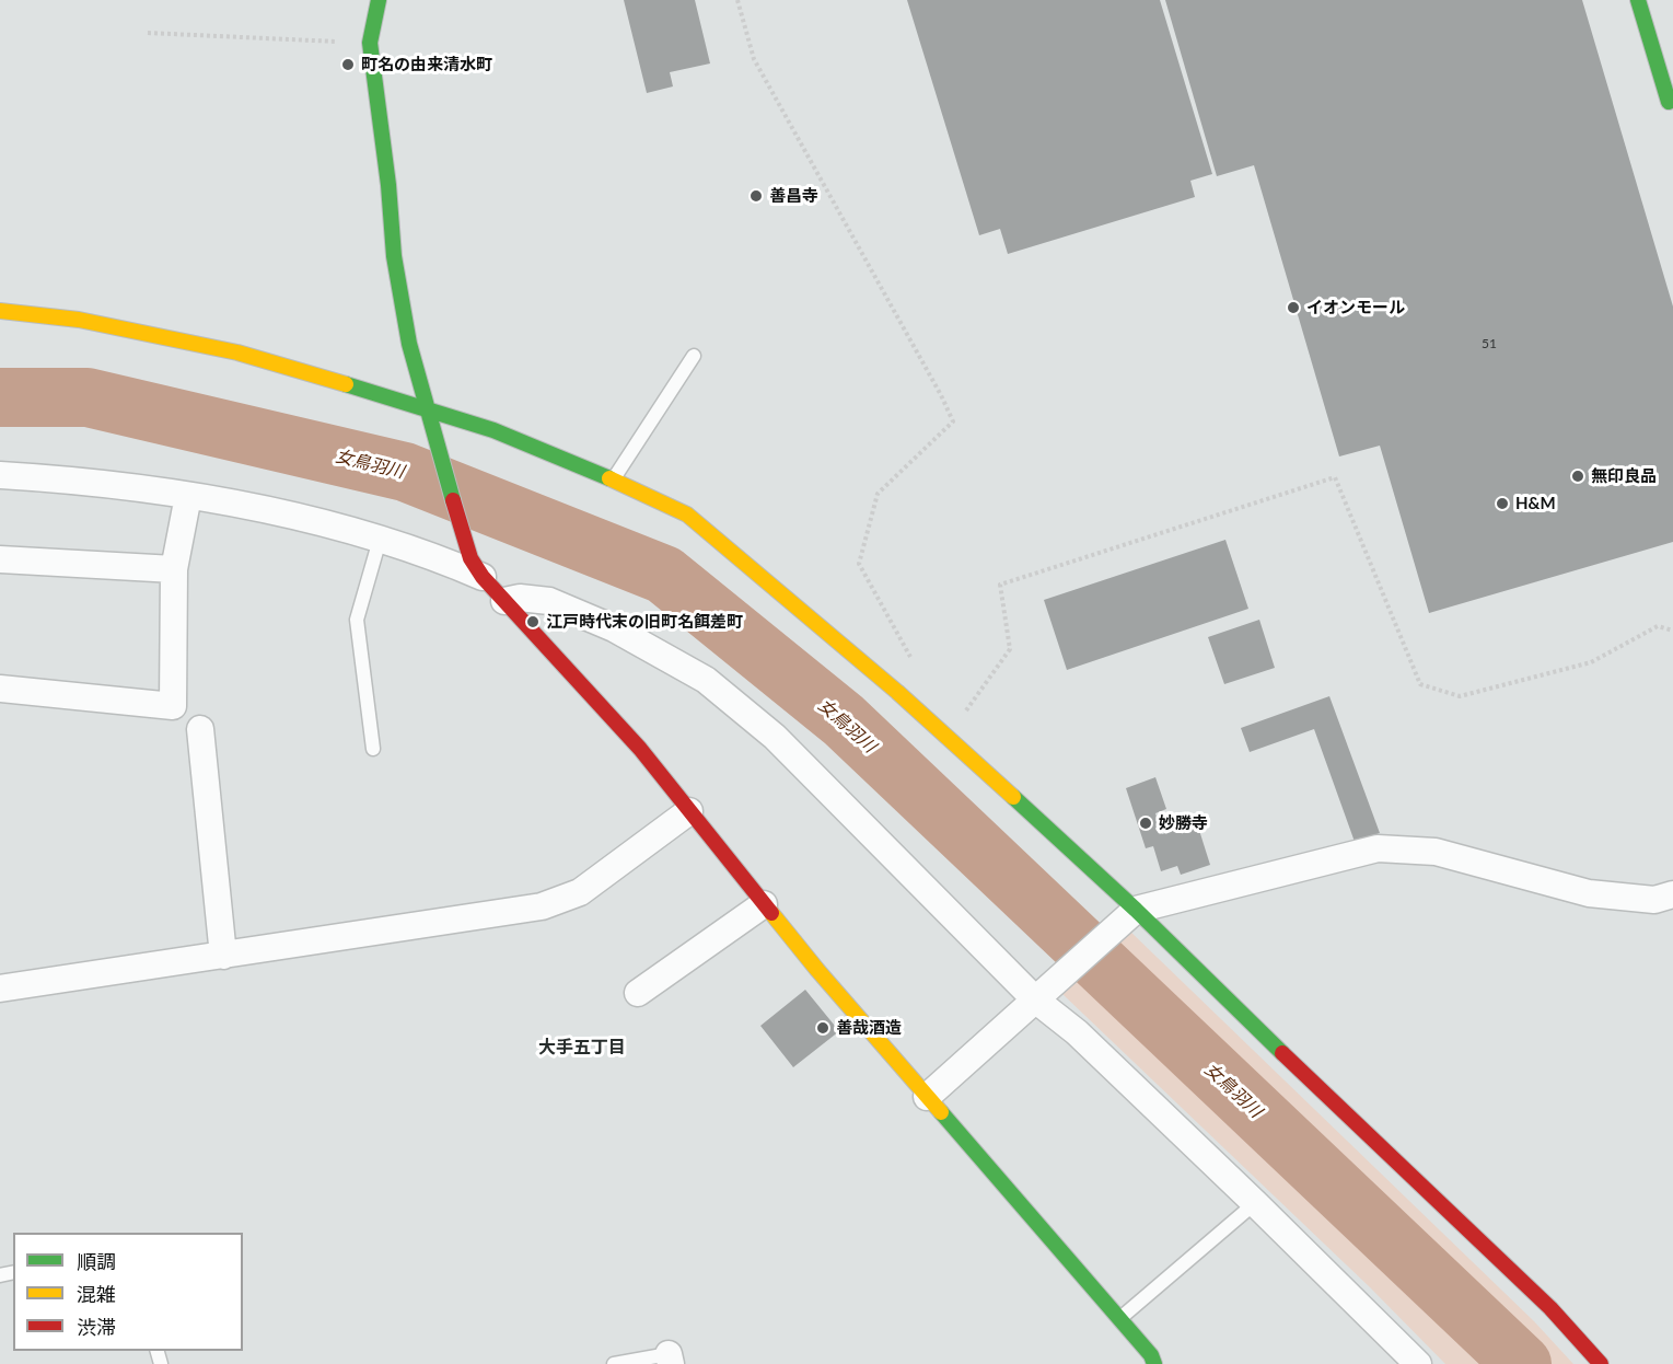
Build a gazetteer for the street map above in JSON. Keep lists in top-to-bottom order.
{
  "districts": ["大手五丁目"],
  "water": ["女鳥羽川"],
  "places": [
    "町名の由来清水町",
    "善昌寺",
    "イオンモール",
    "無印良品",
    "H&M",
    "江戸時代末の旧町名餌差町",
    "妙勝寺",
    "善哉酒造"
  ],
  "house_numbers": ["51"],
  "legend": ["順調", "混雑", "渋滞"]
}
